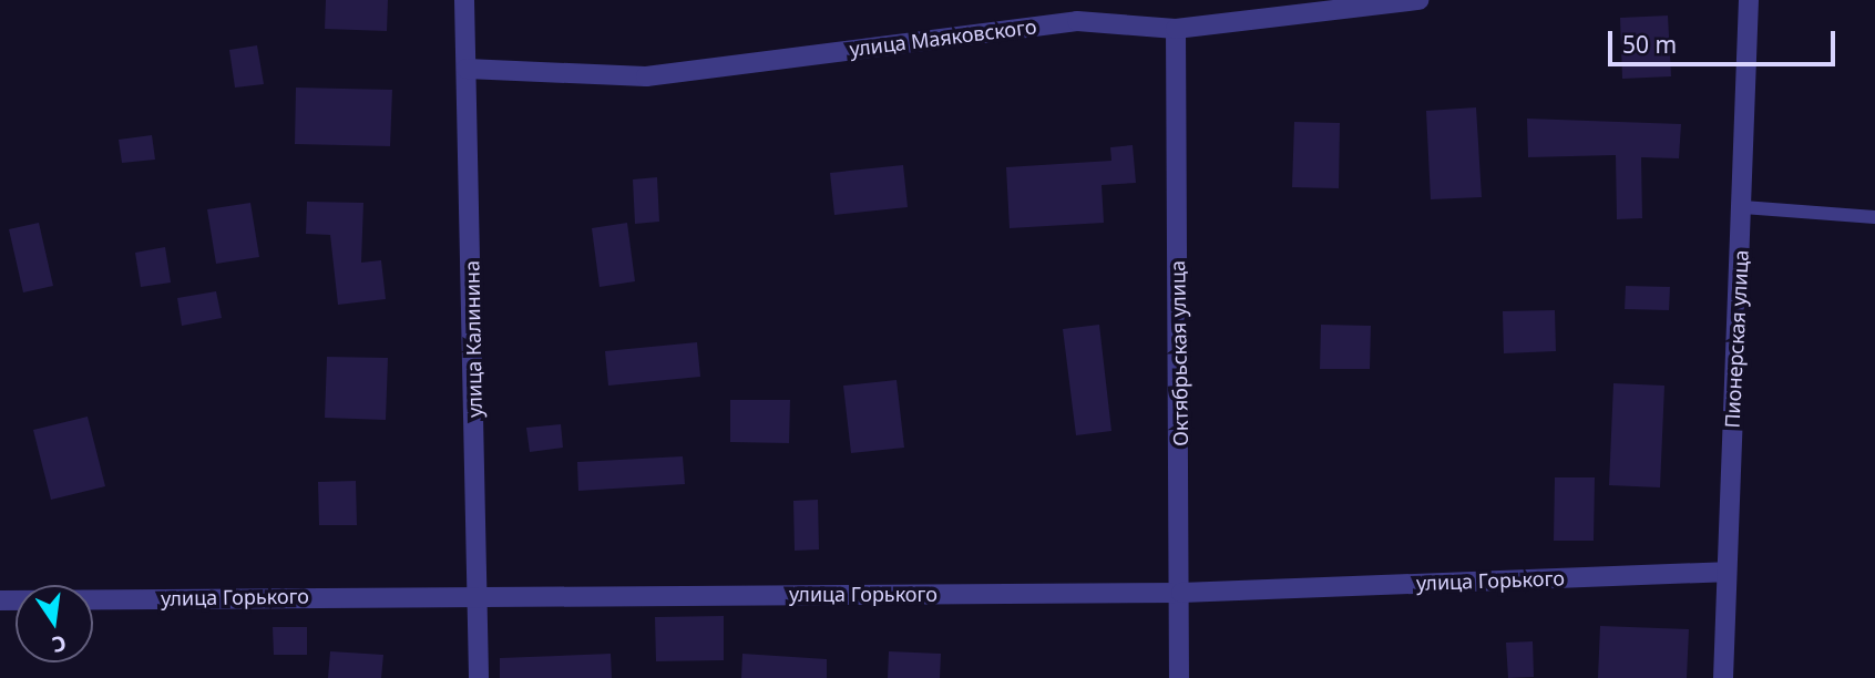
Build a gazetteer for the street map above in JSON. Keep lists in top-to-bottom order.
{
  "streets": {
    "street": [
      "улица Маяковского",
      "улица Калинина",
      "Пионерская улица",
      "Октябрьская улица",
      "улица Горького"
    ]
  },
  "crossings": [
    ["улица Маяковского", "улица Калинина"],
    ["улица Маяковского", "Октябрьская улица"],
    ["улица Калинина", "улица Горького"],
    ["Пионерская улица", "улица Горького"],
    ["Октябрьская улица", "улица Горького"]
  ],
  "scale_bar": "50 m",
  "north": "bottom"
}
